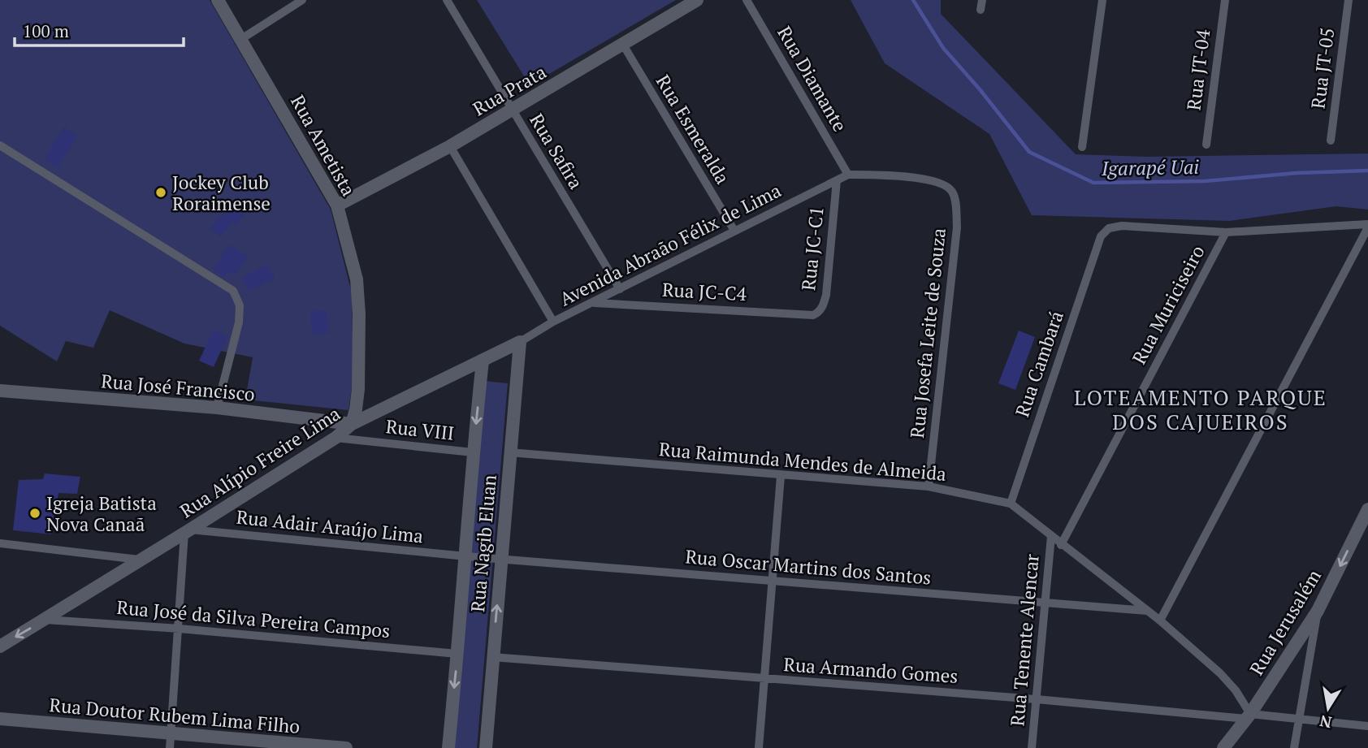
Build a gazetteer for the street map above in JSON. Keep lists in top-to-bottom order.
{
  "streets": {
    "street": [
      "Rua JT-05",
      "Rua JT-04",
      "Rua Diamante",
      "Rua Prata",
      "Rua Esmeralda",
      "Rua Ametista",
      "Rua Safira",
      "Avenida Abraão Félix de Lima",
      "Rua JC-C1",
      "Rua JC-C4",
      "Rua Muriciseiro",
      "Rua Josefa Leite de Souza",
      "Rua Cambará",
      "Rua José Francisco",
      "Rua VIII",
      "Rua Raimunda Mendes de Almeida",
      "Rua Alípio Freire Lima",
      "Rua Adair Araújo Lima",
      "Rua Nagib Eluan",
      "Rua Oscar Martins dos Santos",
      "Rua José da Silva Pereira Campos",
      "Rua Jerusalém",
      "Rua Tenente Alencar",
      "Rua Armando Gomes",
      "Rua Doutor Rubem Lima Filho"
    ]
  },
  "crossings": [
    ["Rua Diamante", "Avenida Abraão Félix de Lima"],
    ["Rua Diamante", "Rua Josefa Leite de Souza"],
    ["Rua Prata", "Rua Esmeralda"],
    ["Rua Prata", "Rua Ametista"],
    ["Rua Prata", "Rua Safira"],
    ["Rua Esmeralda", "Avenida Abraão Félix de Lima"],
    ["Rua Ametista", "Rua José Francisco"],
    ["Rua Ametista", "Rua VIII"],
    ["Rua Ametista", "Rua Alípio Freire Lima"],
    ["Rua Safira", "Avenida Abraão Félix de Lima"],
    ["Avenida Abraão Félix de Lima", "Rua JC-C1"],
    ["Avenida Abraão Félix de Lima", "Rua JC-C4"],
    ["Avenida Abraão Félix de Lima", "Rua Josefa Leite de Souza"],
    ["Avenida Abraão Félix de Lima", "Rua Alípio Freire Lima"],
    ["Avenida Abraão Félix de Lima", "Rua Nagib Eluan"],
    ["Rua JC-C1", "Rua JC-C4"],
    ["Rua Muriciseiro", "Rua Cambará"],
    ["Rua Muriciseiro", "Rua Raimunda Mendes de Almeida"],
    ["Rua Josefa Leite de Souza", "Rua Raimunda Mendes de Almeida"],
    ["Rua Cambará", "Rua Raimunda Mendes de Almeida"],
    ["Rua José Francisco", "Rua VIII"],
    ["Rua José Francisco", "Rua Alípio Freire Lima"],
    ["Rua VIII", "Rua Alípio Freire Lima"],
    ["Rua VIII", "Rua Nagib Eluan"],
    ["Rua Raimunda Mendes de Almeida", "Rua Nagib Eluan"],
    ["Rua Raimunda Mendes de Almeida", "Rua Oscar Martins dos Santos"],
    ["Rua Raimunda Mendes de Almeida", "Rua Jerusalém"],
    ["Rua Raimunda Mendes de Almeida", "Rua Tenente Alencar"],
    ["Rua Raimunda Mendes de Almeida", "Rua Armando Gomes"],
    ["Rua Alípio Freire Lima", "Rua Adair Araújo Lima"],
    ["Rua Alípio Freire Lima", "Rua Nagib Eluan"],
    ["Rua Alípio Freire Lima", "Rua José da Silva Pereira Campos"],
    ["Rua Adair Araújo Lima", "Rua Nagib Eluan"],
    ["Rua Adair Araújo Lima", "Rua Oscar Martins dos Santos"],
    ["Rua Nagib Eluan", "Rua Oscar Martins dos Santos"],
    ["Rua Nagib Eluan", "Rua José da Silva Pereira Campos"],
    ["Rua Nagib Eluan", "Rua Armando Gomes"],
    ["Rua Oscar Martins dos Santos", "Rua Tenente Alencar"],
    ["Rua Jerusalém", "Rua Armando Gomes"],
    ["Rua Tenente Alencar", "Rua Armando Gomes"]
  ],
  "one_way": ["Rua Jerusalém"],
  "districts": ["LOTEAMENTO PARQUE DOS CAJUEIROS"],
  "water": ["Igarapé Uai"],
  "places": ["Jockey Club Roraimense", "Igreja Batista Nova Canaã"],
  "scale_bar": "100 m",
  "north": "bottom"
}
